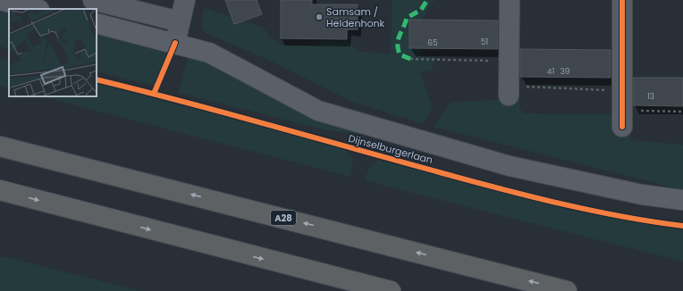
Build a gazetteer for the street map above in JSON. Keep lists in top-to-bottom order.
{
  "streets": {
    "highway": ["A28"],
    "main road": ["Dijnselburgerlaan"]
  },
  "places": ["Samsam / Heldenhonk"],
  "house_numbers": [
    "51",
    "65",
    "41",
    "39",
    "13"
  ]
}
